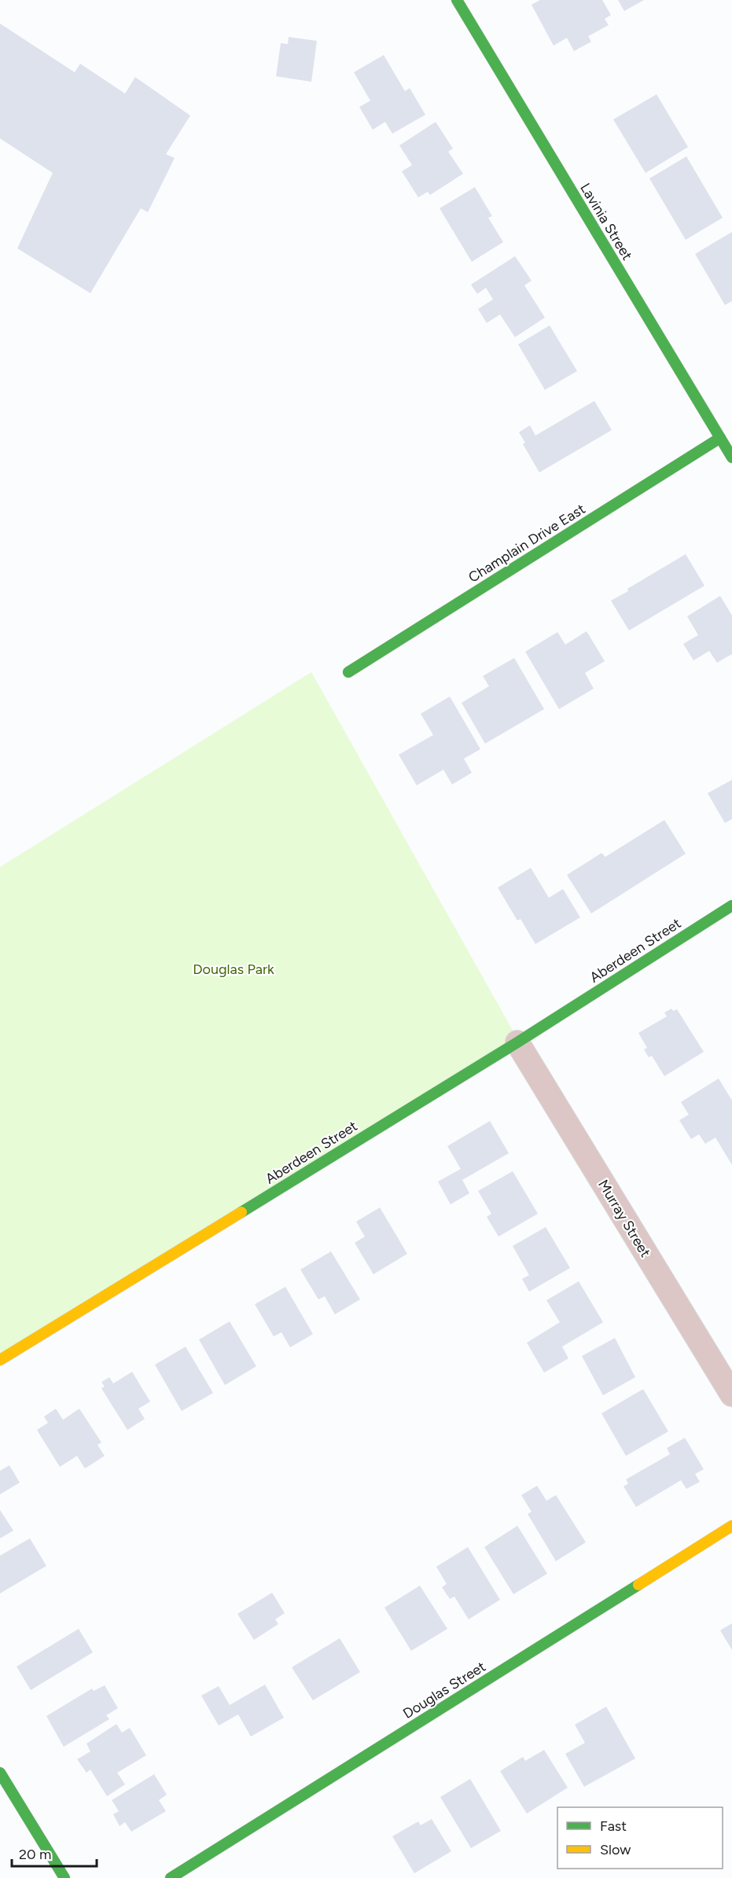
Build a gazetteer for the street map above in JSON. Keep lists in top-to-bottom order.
{
  "streets": {
    "street": [
      "Lavinia Street",
      "Champlain Drive East",
      "Aberdeen Street",
      "Murray Street",
      "Douglas Street"
    ]
  },
  "crossings": [
    ["Lavinia Street", "Champlain Drive East"],
    ["Aberdeen Street", "Murray Street"]
  ],
  "parks": ["Douglas Park"],
  "legend": ["Fast", "Slow"],
  "scale_bar": "20 m"
}
